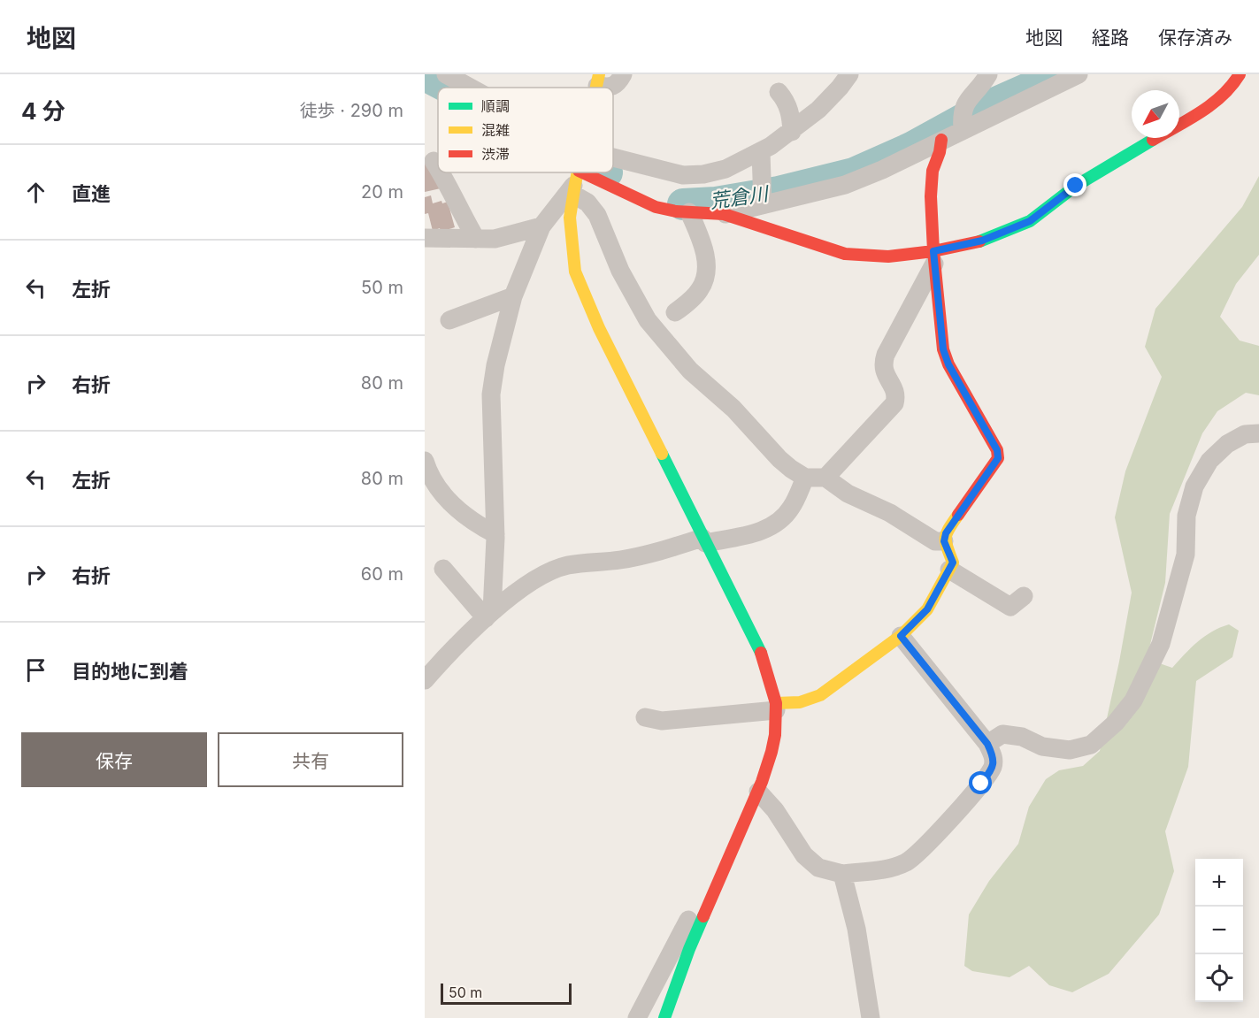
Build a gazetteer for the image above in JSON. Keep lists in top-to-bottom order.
{
  "water": ["荒倉川"],
  "legend": ["順調", "混雑", "渋滞"],
  "scale_bar": "50 m",
  "north": "bottom left",
  "page": {
    "header": "地図",
    "nav": ["地図", "経路", "保存済み"],
    "heading": ["4 分", "徒歩 · 290 m"],
    "list": [
      ["直進", "20 m"],
      ["左折", "50 m"],
      ["右折", "80 m"],
      ["左折", "80 m"],
      ["右折", "60 m"],
      "目的地に到着"
    ],
    "buttons": ["保存", "共有"],
    "map_buttons": ["+", "−"],
    "scale": "50 m"
  }
}
